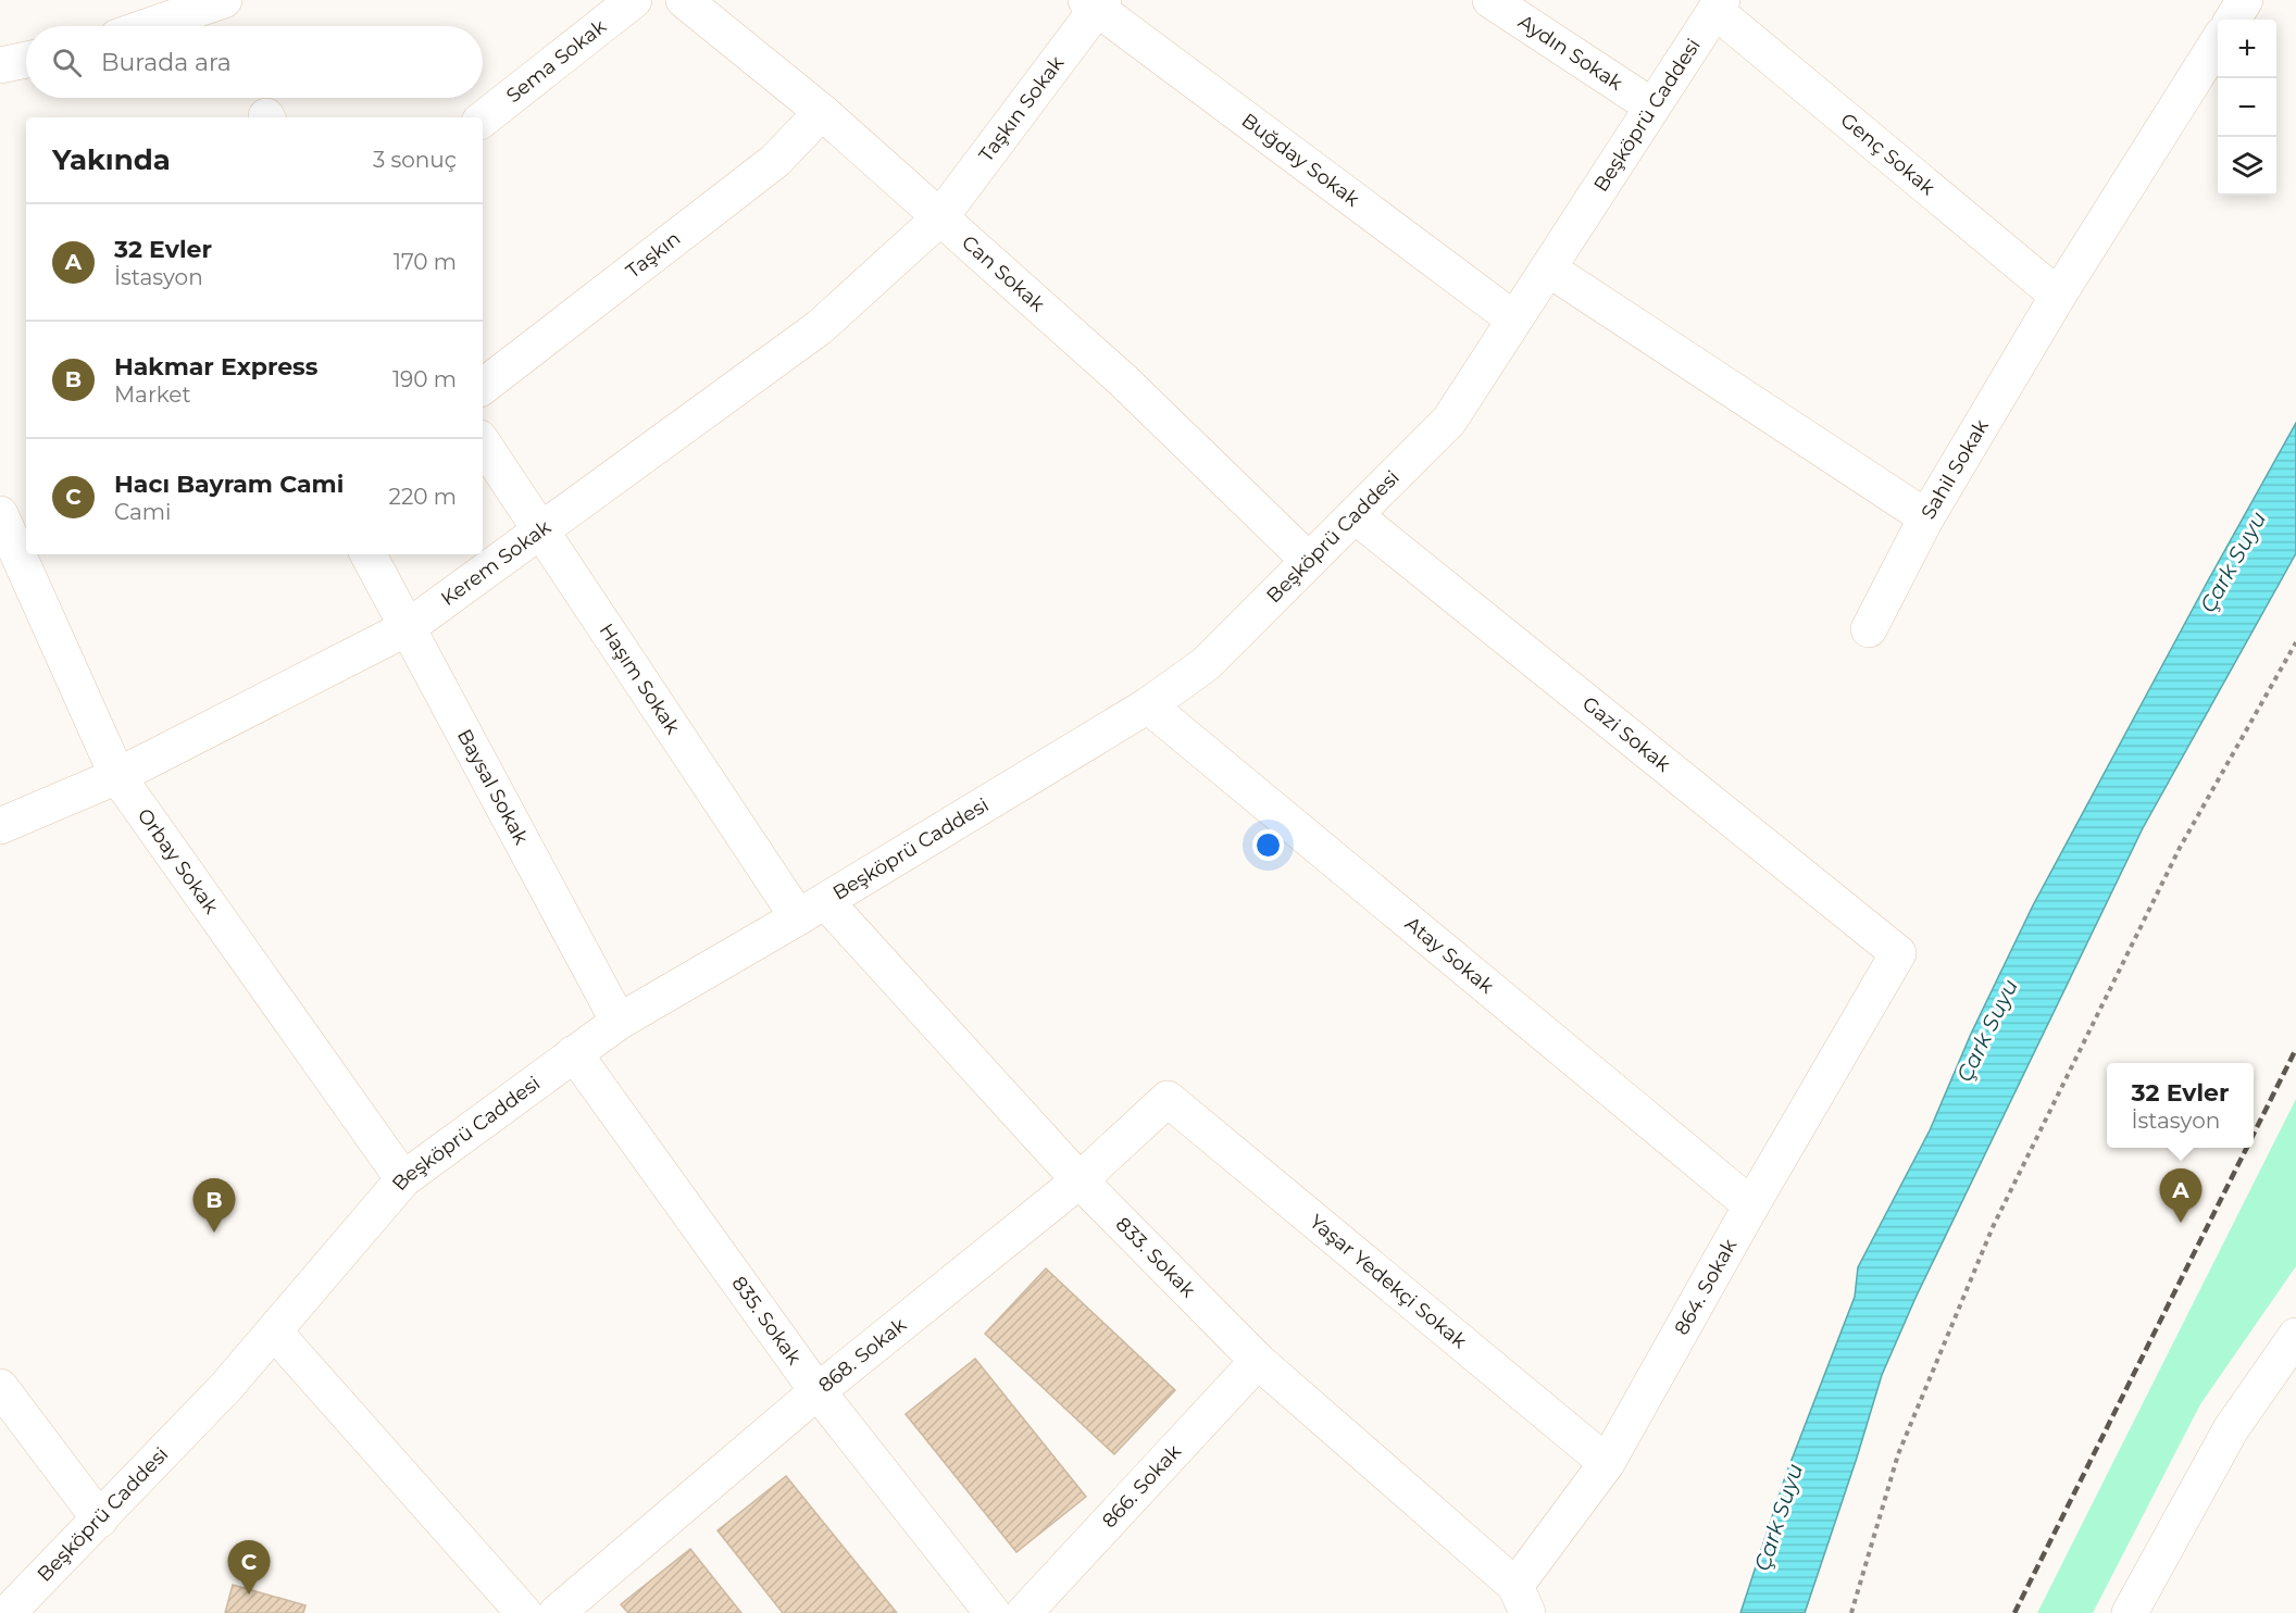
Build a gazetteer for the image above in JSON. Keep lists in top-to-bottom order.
{
  "streets": {
    "street": [
      "Aydın Sokak",
      "Sema Sokak",
      "Taşkın Sokak",
      "Beşköprü Caddesi",
      "Genç Sokak",
      "Buğday Sokak",
      "Taşkın",
      "Can Sokak",
      "Sahil Sokak",
      "Kerem Sokak",
      "Haşım Sokak",
      "Gazi Sokak",
      "Baysal Sokak",
      "Orbay Sokak",
      "Atay Sokak",
      "833. Sokak",
      "Yaşar Yedekçi Sokak",
      "864. Sokak",
      "835. Sokak",
      "868. Sokak",
      "866. Sokak"
    ]
  },
  "crossings": [
    ["Aydın Sokak", "Beşköprü Caddesi"],
    ["Taşkın Sokak", "Buğday Sokak"],
    ["Taşkın Sokak", "Can Sokak"],
    ["Taşkın Sokak", "Kerem Sokak"],
    ["Beşköprü Caddesi", "Genç Sokak"],
    ["Beşköprü Caddesi", "Buğday Sokak"],
    ["Beşköprü Caddesi", "Can Sokak"],
    ["Beşköprü Caddesi", "Sahil Sokak"],
    ["Beşköprü Caddesi", "Haşım Sokak"],
    ["Beşköprü Caddesi", "Gazi Sokak"],
    ["Beşköprü Caddesi", "Baysal Sokak"],
    ["Beşköprü Caddesi", "Orbay Sokak"],
    ["Beşköprü Caddesi", "Atay Sokak"],
    ["Beşköprü Caddesi", "833. Sokak"],
    ["Beşköprü Caddesi", "835. Sokak"],
    ["Genç Sokak", "Sahil Sokak"],
    ["Taşkın", "Can Sokak"],
    ["Can Sokak", "Kerem Sokak"],
    ["Kerem Sokak", "Haşım Sokak"],
    ["Kerem Sokak", "Baysal Sokak"],
    ["Kerem Sokak", "Orbay Sokak"],
    ["Haşım Sokak", "833. Sokak"],
    ["Gazi Sokak", "864. Sokak"],
    ["Atay Sokak", "864. Sokak"],
    ["833. Sokak", "864. Sokak"],
    ["833. Sokak", "868. Sokak"],
    ["833. Sokak", "866. Sokak"],
    ["Yaşar Yedekçi Sokak", "864. Sokak"],
    ["Yaşar Yedekçi Sokak", "868. Sokak"],
    ["835. Sokak", "868. Sokak"]
  ],
  "water": ["Çark Suyu"],
  "page": {
    "map_buttons": ["+", "−"],
    "search": "Burada ara",
    "heading": ["Yakında", "3 sonuç"],
    "list": [
      {
        "mark": "A",
        "name": "32 Evler",
        "note": "İstasyon",
        "value": "170 m"
      },
      {
        "mark": "B",
        "name": "Hakmar Express",
        "note": "Market",
        "value": "190 m"
      },
      {
        "mark": "C",
        "name": "Hacı Bayram Cami",
        "note": "Cami",
        "value": "220 m"
      }
    ],
    "popup": ["32 Evler", "İstasyon"],
    "pins": ["A", "B", "C"]
  }
}
